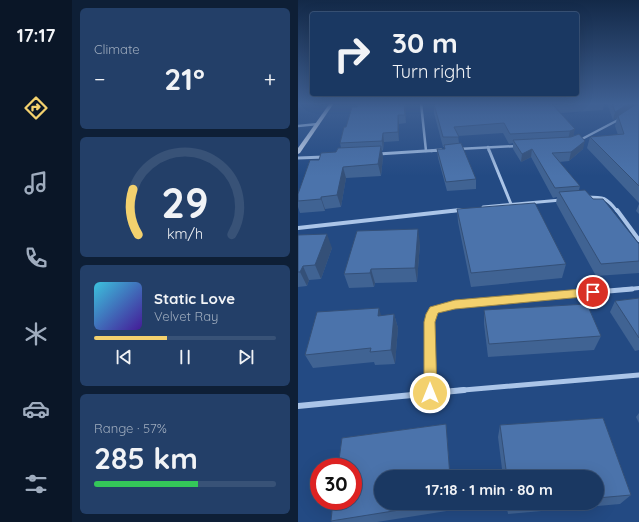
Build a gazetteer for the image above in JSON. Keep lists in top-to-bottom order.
{
  "page": {
    "tabs": "17:17",
    "tile": [
      "Climate",
      ["Range · 57%", "285 km"]
    ],
    "turn": ["30 m", "Turn right"],
    "heat": ["−", "21°", "+"],
    "song": ["Static Love", "Velvet Ray"],
    "limit": "30",
    "trip": "17:18 · 1 min · 80 m",
    "gauge": ["29", "km/h"]
  }
}
